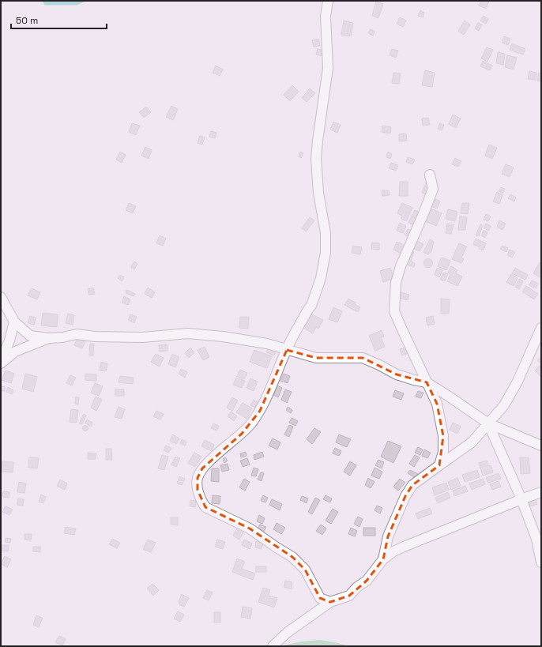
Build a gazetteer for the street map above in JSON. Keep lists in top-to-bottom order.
{
  "scale_bar": "50 m"
}
